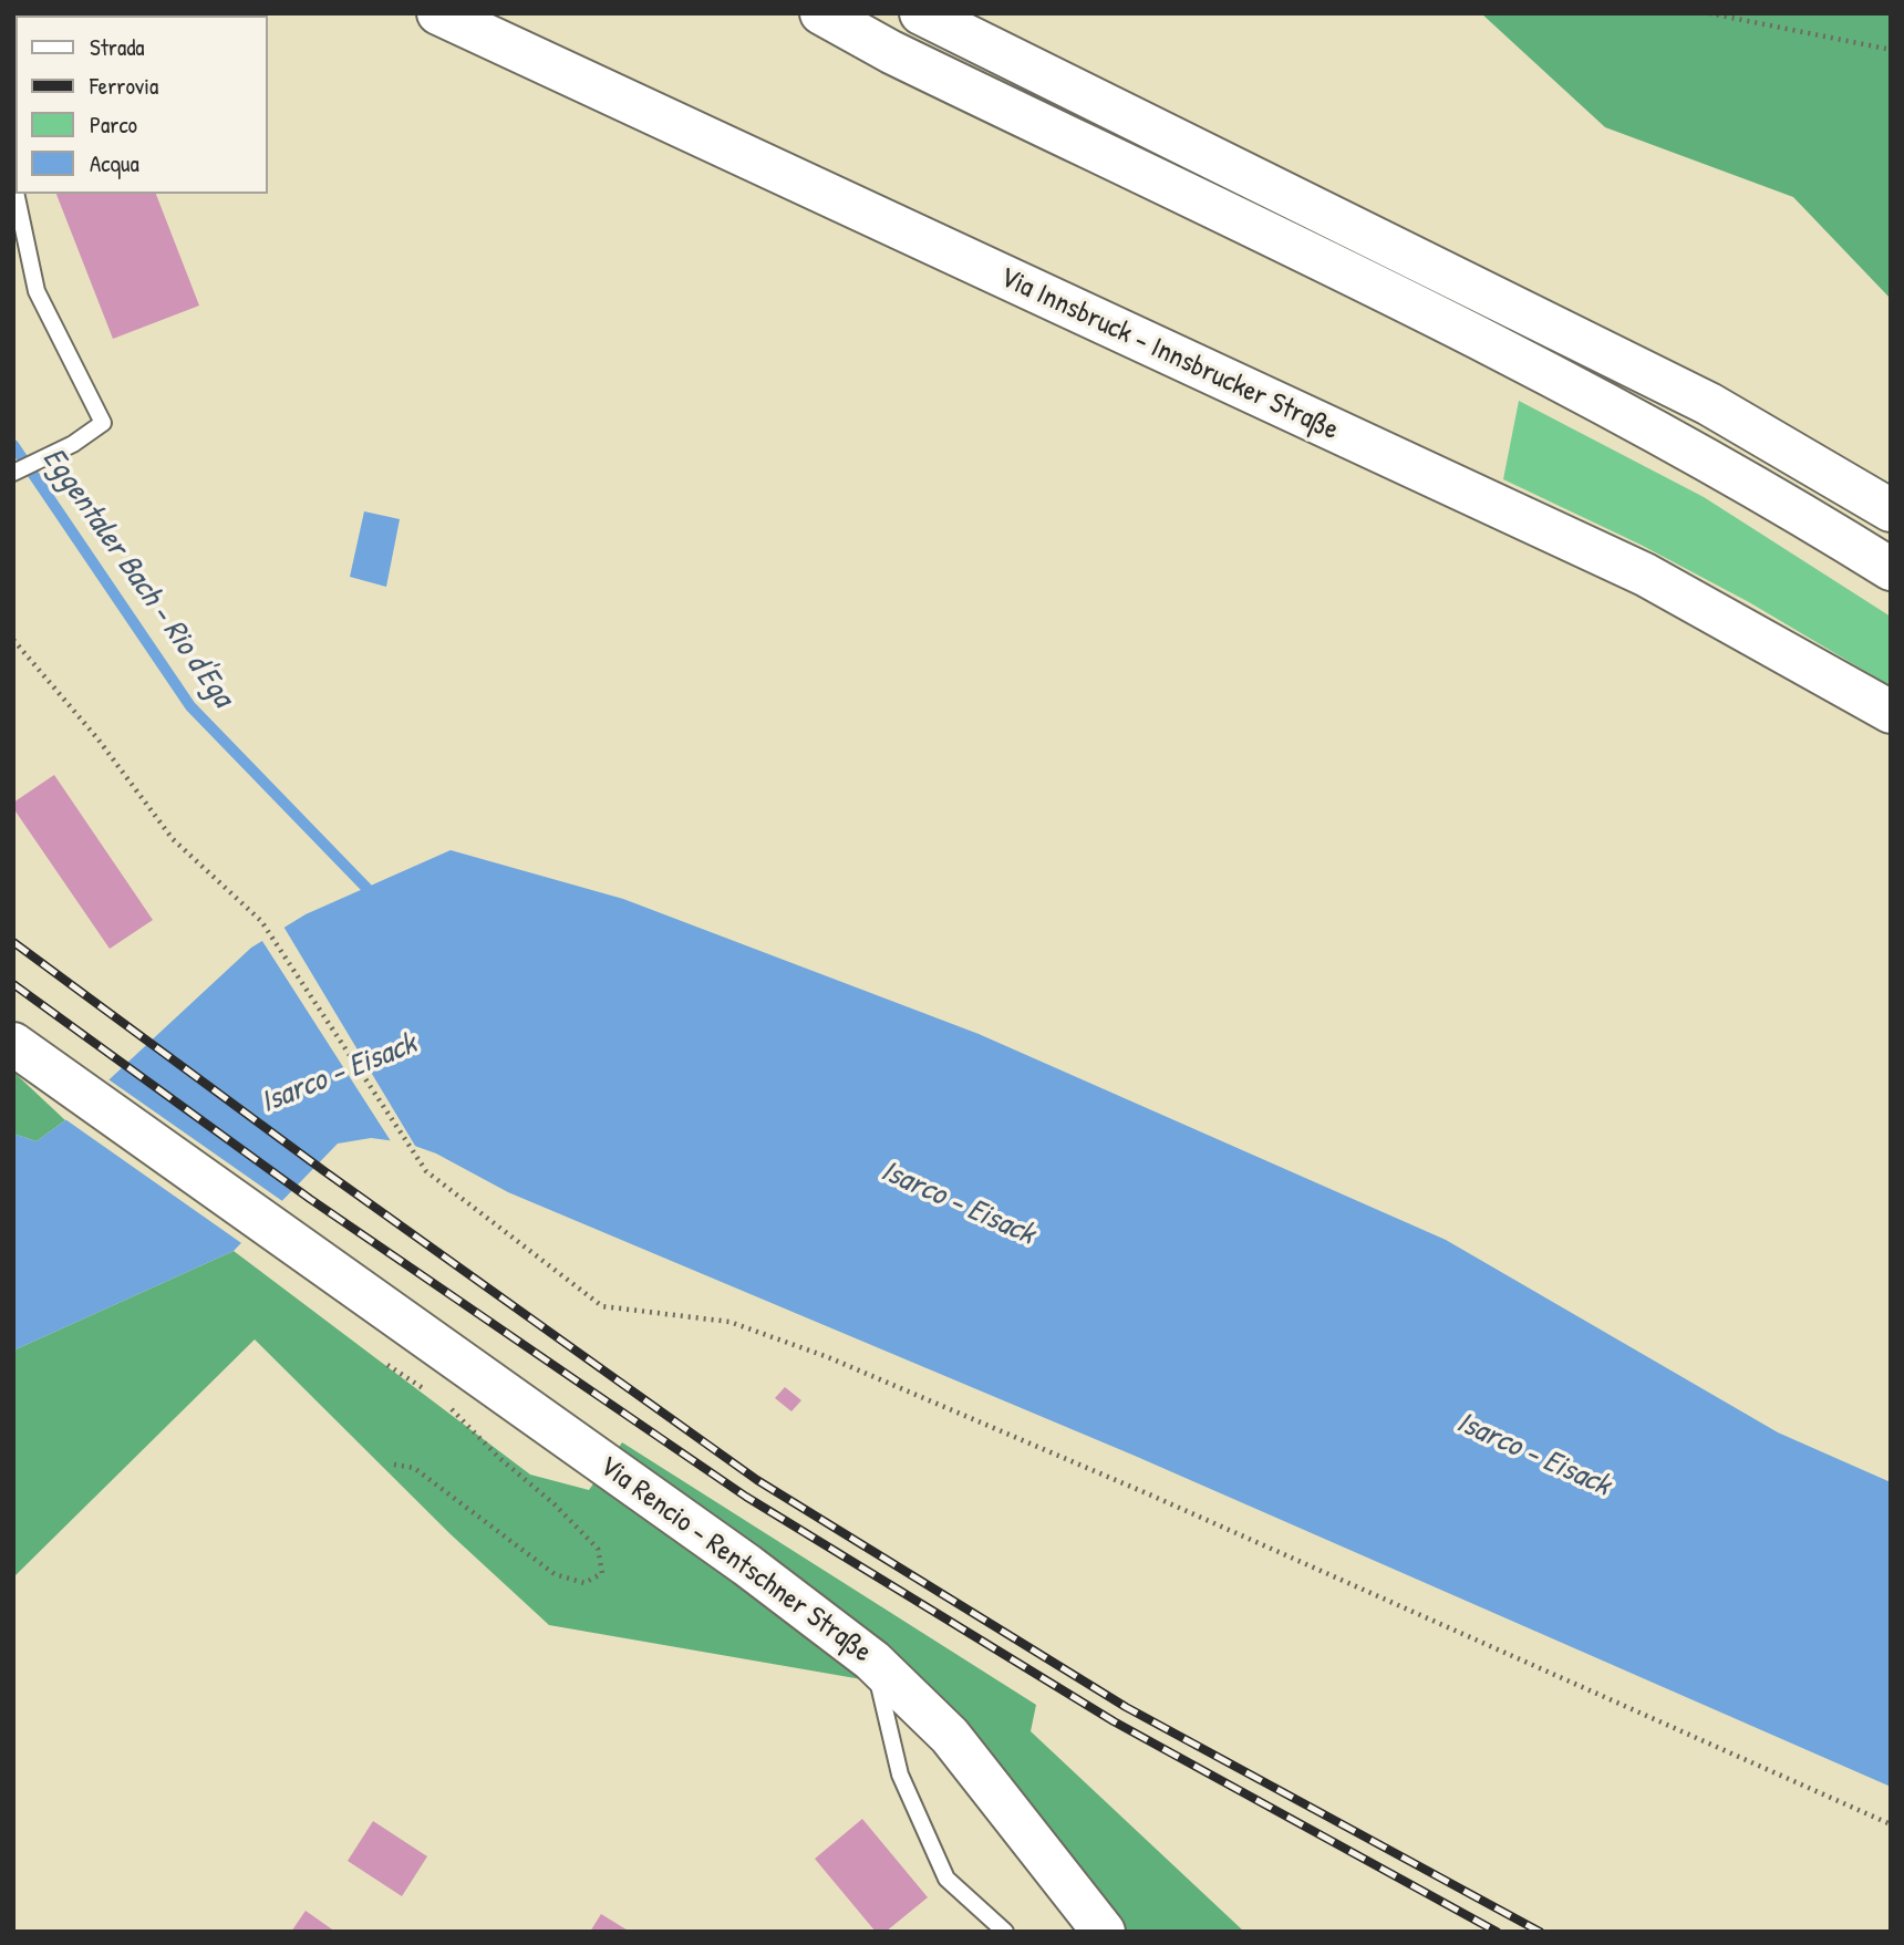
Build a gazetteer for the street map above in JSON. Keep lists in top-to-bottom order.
{
  "streets": {
    "main road": ["Via Innsbruck - Innsbrucker Straße", "Via Rencio - Rentschner Straße"]
  },
  "water": ["Eggentaler Bach - Rio d'Ega", "Isarco - Eisack"],
  "legend": [
    "Strada",
    "Ferrovia",
    "Parco",
    "Acqua"
  ]
}
